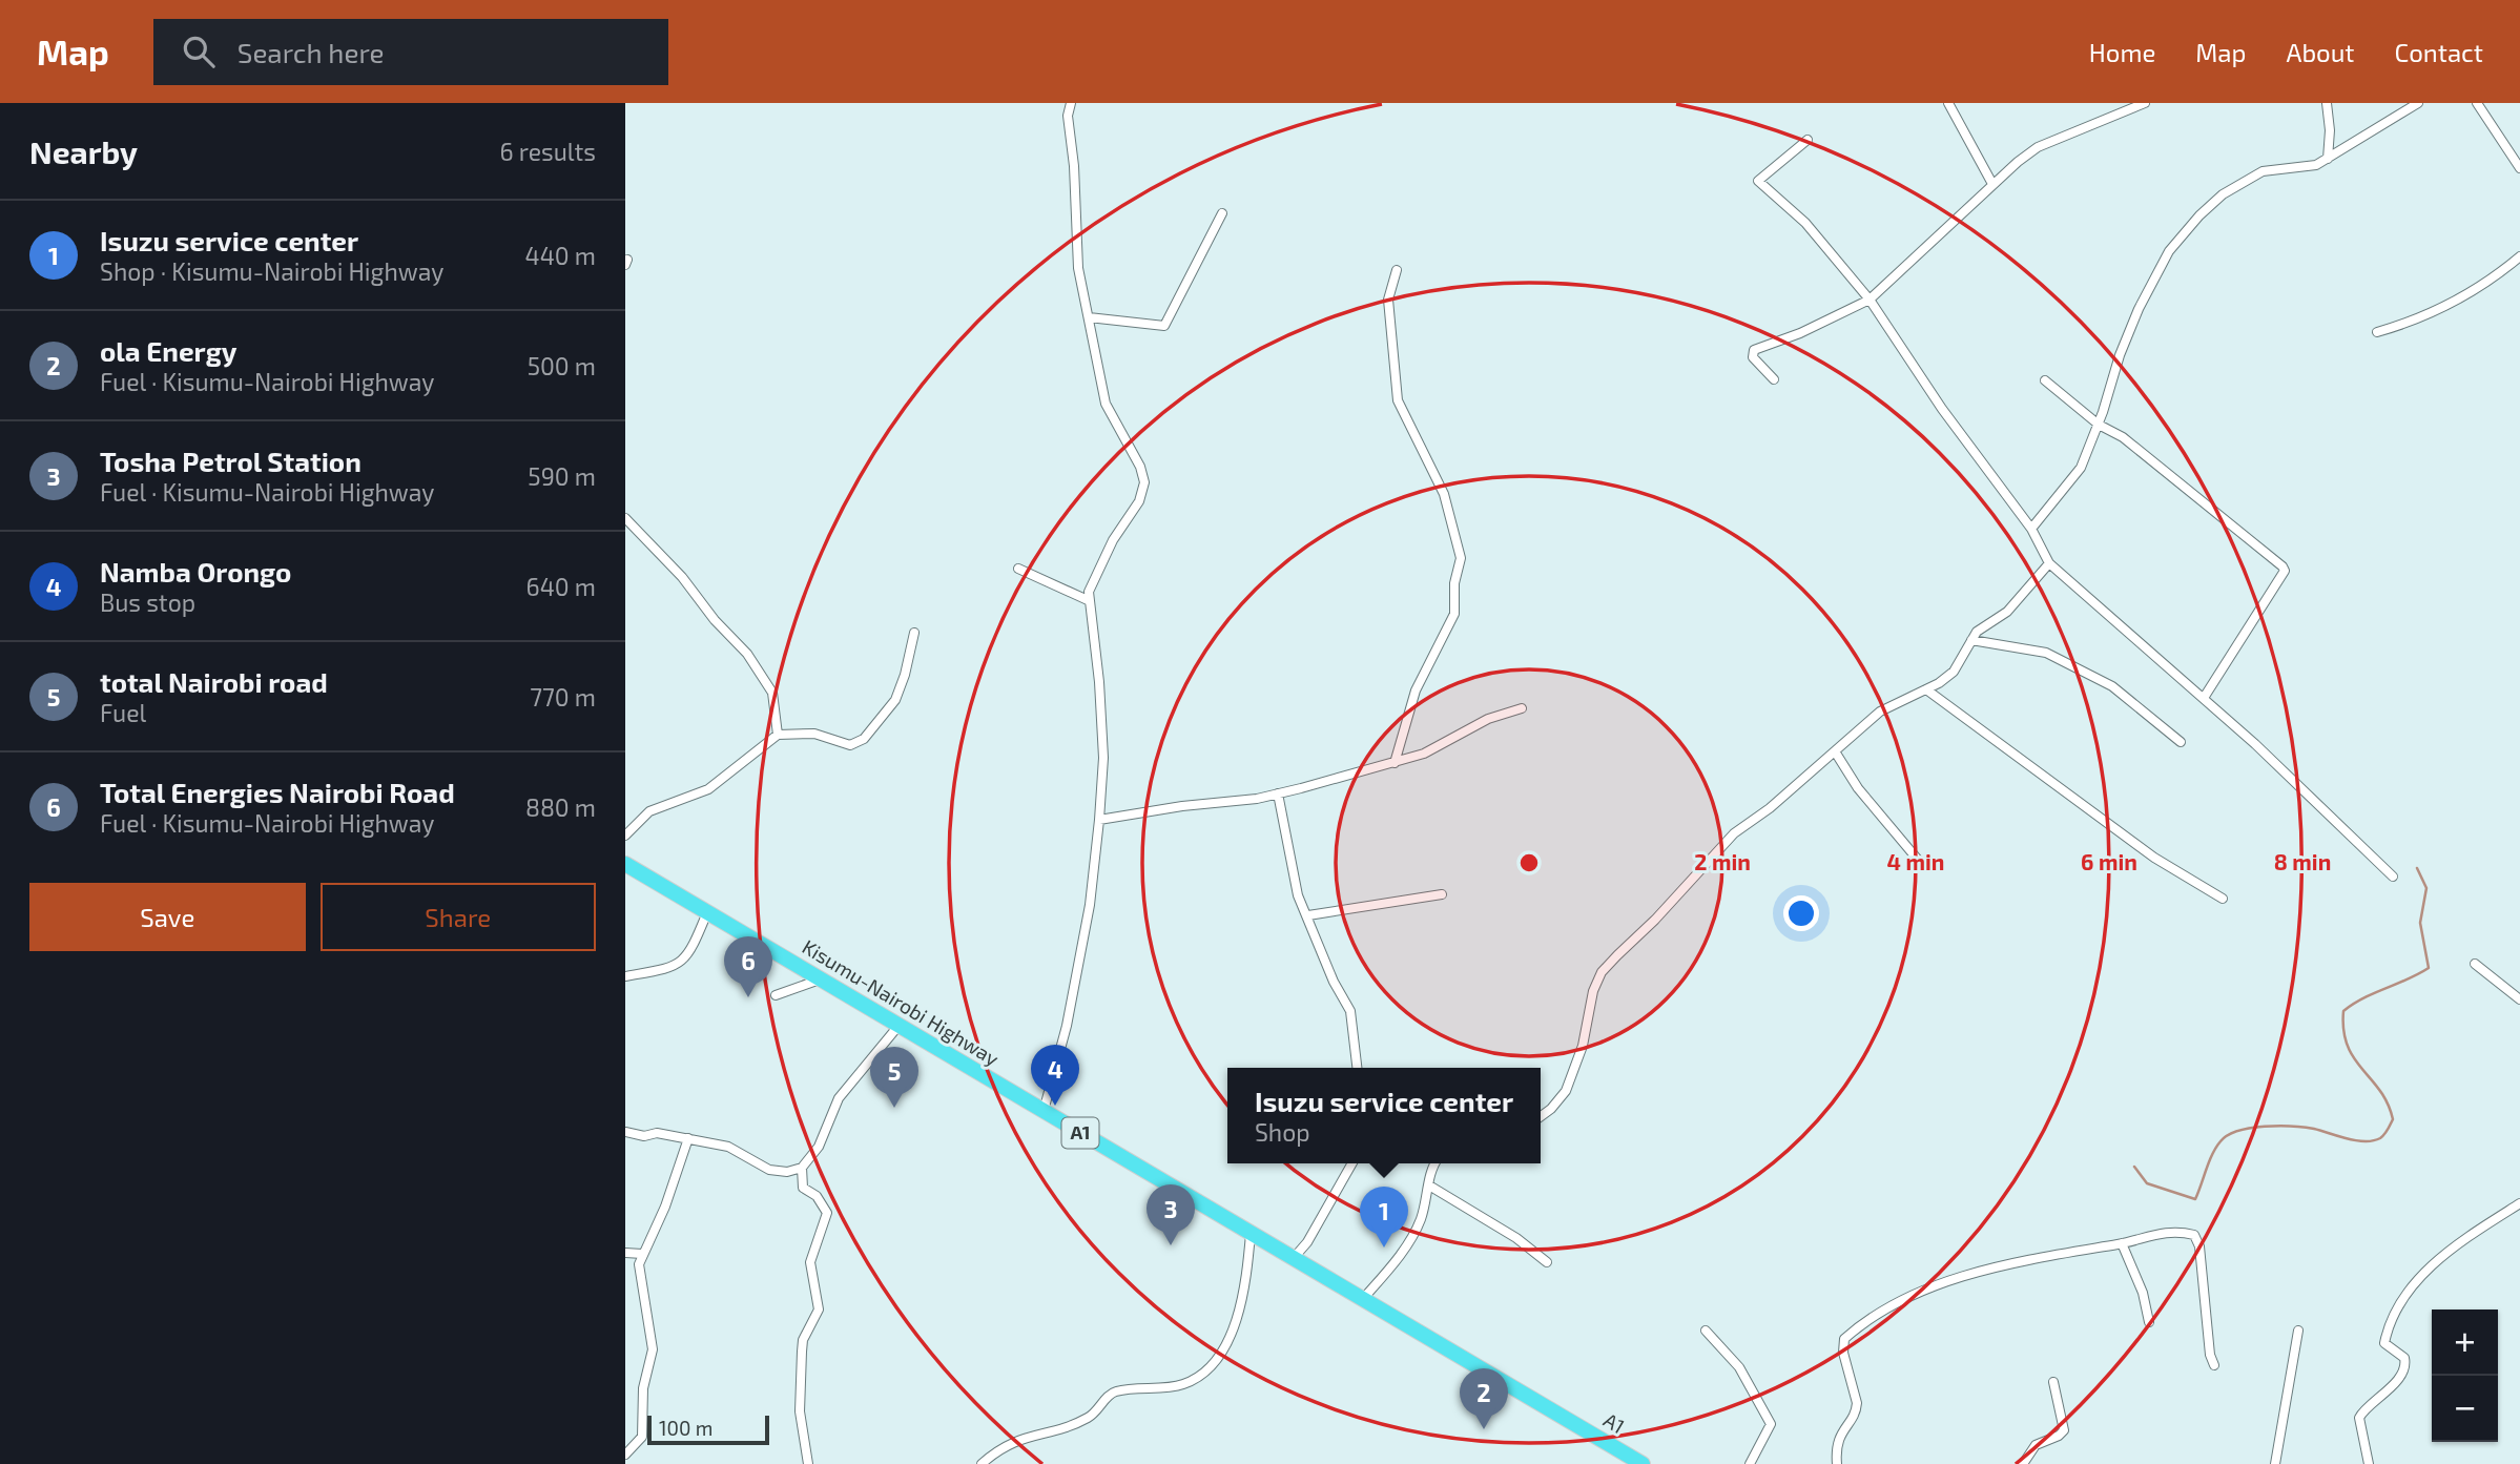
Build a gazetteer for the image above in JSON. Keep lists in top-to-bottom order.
{
  "streets": {
    "highway": ["Kisumu-Nairobi Highway", "A1"]
  },
  "crossings": [
    ["Kisumu-Nairobi Highway", "A1"]
  ],
  "scale_bar": "100 m",
  "page": {
    "header": "Map",
    "search": "Search here",
    "nav": [
      "Home",
      "Map",
      "About",
      "Contact"
    ],
    "heading": ["Nearby", "6 results"],
    "list": [
      {
        "mark": "1",
        "name": "Isuzu service center",
        "note": "Shop · Kisumu-Nairobi Highway",
        "value": "440 m"
      },
      {
        "mark": "2",
        "name": "ola Energy",
        "note": "Fuel · Kisumu-Nairobi Highway",
        "value": "500 m"
      },
      {
        "mark": "3",
        "name": "Tosha Petrol Station",
        "note": "Fuel · Kisumu-Nairobi Highway",
        "value": "590 m"
      },
      {
        "mark": "4",
        "name": "Namba Orongo",
        "note": "Bus stop",
        "value": "640 m"
      },
      {
        "mark": "5",
        "name": "total Nairobi road",
        "note": "Fuel",
        "value": "770 m"
      },
      {
        "mark": "6",
        "name": "Total Energies Nairobi Road",
        "note": "Fuel · Kisumu-Nairobi Highway",
        "value": "880 m"
      }
    ],
    "buttons": ["Save", "Share"],
    "pins": [
      "6",
      "4",
      "5",
      "3",
      "1",
      "2"
    ],
    "popup": ["Isuzu service center", "Shop"],
    "map_buttons": ["+", "−"],
    "scale": "100 m"
  },
  "rings": [
    "2 min",
    "4 min",
    "6 min",
    "8 min"
  ]
}
